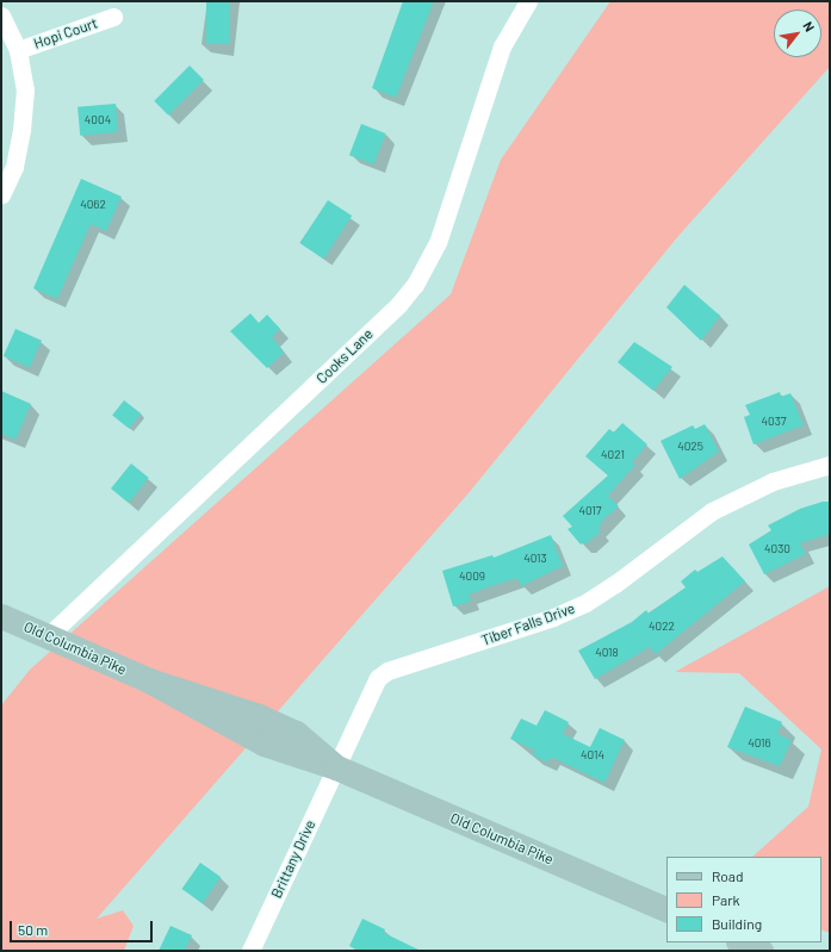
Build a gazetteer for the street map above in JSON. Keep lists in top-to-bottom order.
{
  "streets": {
    "street": [
      "Hopi Court",
      "Cooks Lane",
      "Tiber Falls Drive",
      "Old Columbia Pike",
      "Brittany Drive"
    ]
  },
  "crossings": [
    ["Cooks Lane", "Old Columbia Pike"],
    ["Tiber Falls Drive", "Old Columbia Pike"],
    ["Tiber Falls Drive", "Brittany Drive"],
    ["Old Columbia Pike", "Brittany Drive"]
  ],
  "house_numbers": [
    "4004",
    "4062",
    "4037",
    "4025",
    "4021",
    "4017",
    "4030",
    "4013",
    "4009",
    "4022",
    "4018",
    "4016",
    "4014"
  ],
  "legend": ["Road", "Park", "Building"],
  "scale_bar": "50 m",
  "north": "top right"
}
